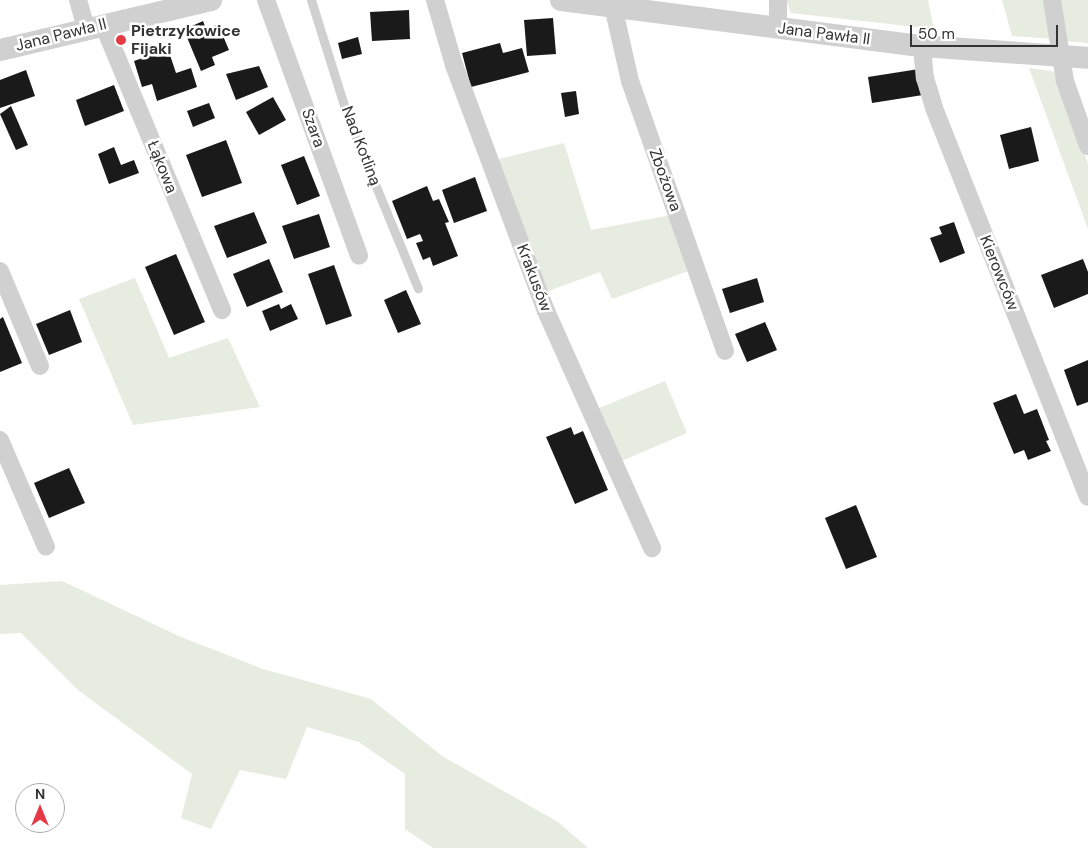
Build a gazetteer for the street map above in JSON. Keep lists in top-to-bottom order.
{
  "streets": {
    "street": [
      "Jana Pawła II",
      "Szara",
      "Łąkowa",
      "Zbożowa",
      "Kierowców",
      "Krakusów"
    ],
    "lane": ["Nad Kotliną"]
  },
  "crossings": [
    ["Jana Pawła II", "Łąkowa"],
    ["Jana Pawła II", "Zbożowa"],
    ["Jana Pawła II", "Kierowców"]
  ],
  "places": ["Pietrzykowice Fijaki"],
  "scale_bar": "50 m",
  "north": "top"
}
